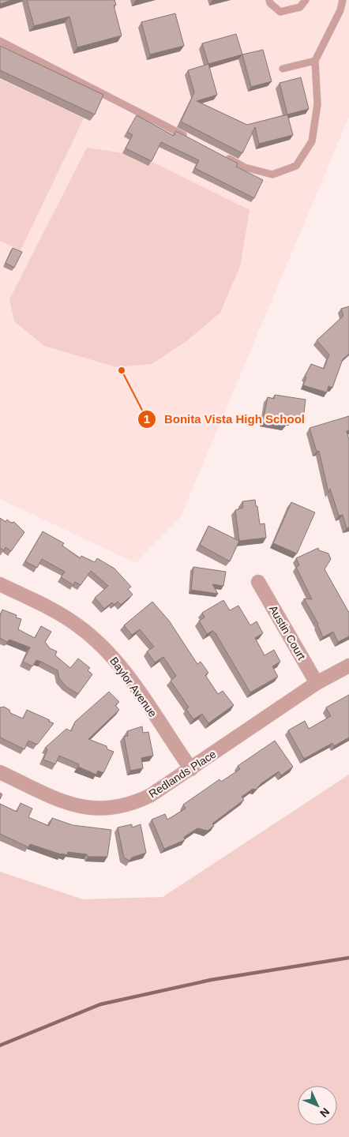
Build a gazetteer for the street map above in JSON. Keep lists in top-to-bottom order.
{
  "streets": {
    "street": ["Austin Court", "Baylor Avenue", "Redlands Place"]
  },
  "crossings": [
    ["Austin Court", "Redlands Place"],
    ["Baylor Avenue", "Redlands Place"]
  ],
  "places": ["Bonita Vista High School"],
  "north": "bottom right"
}
